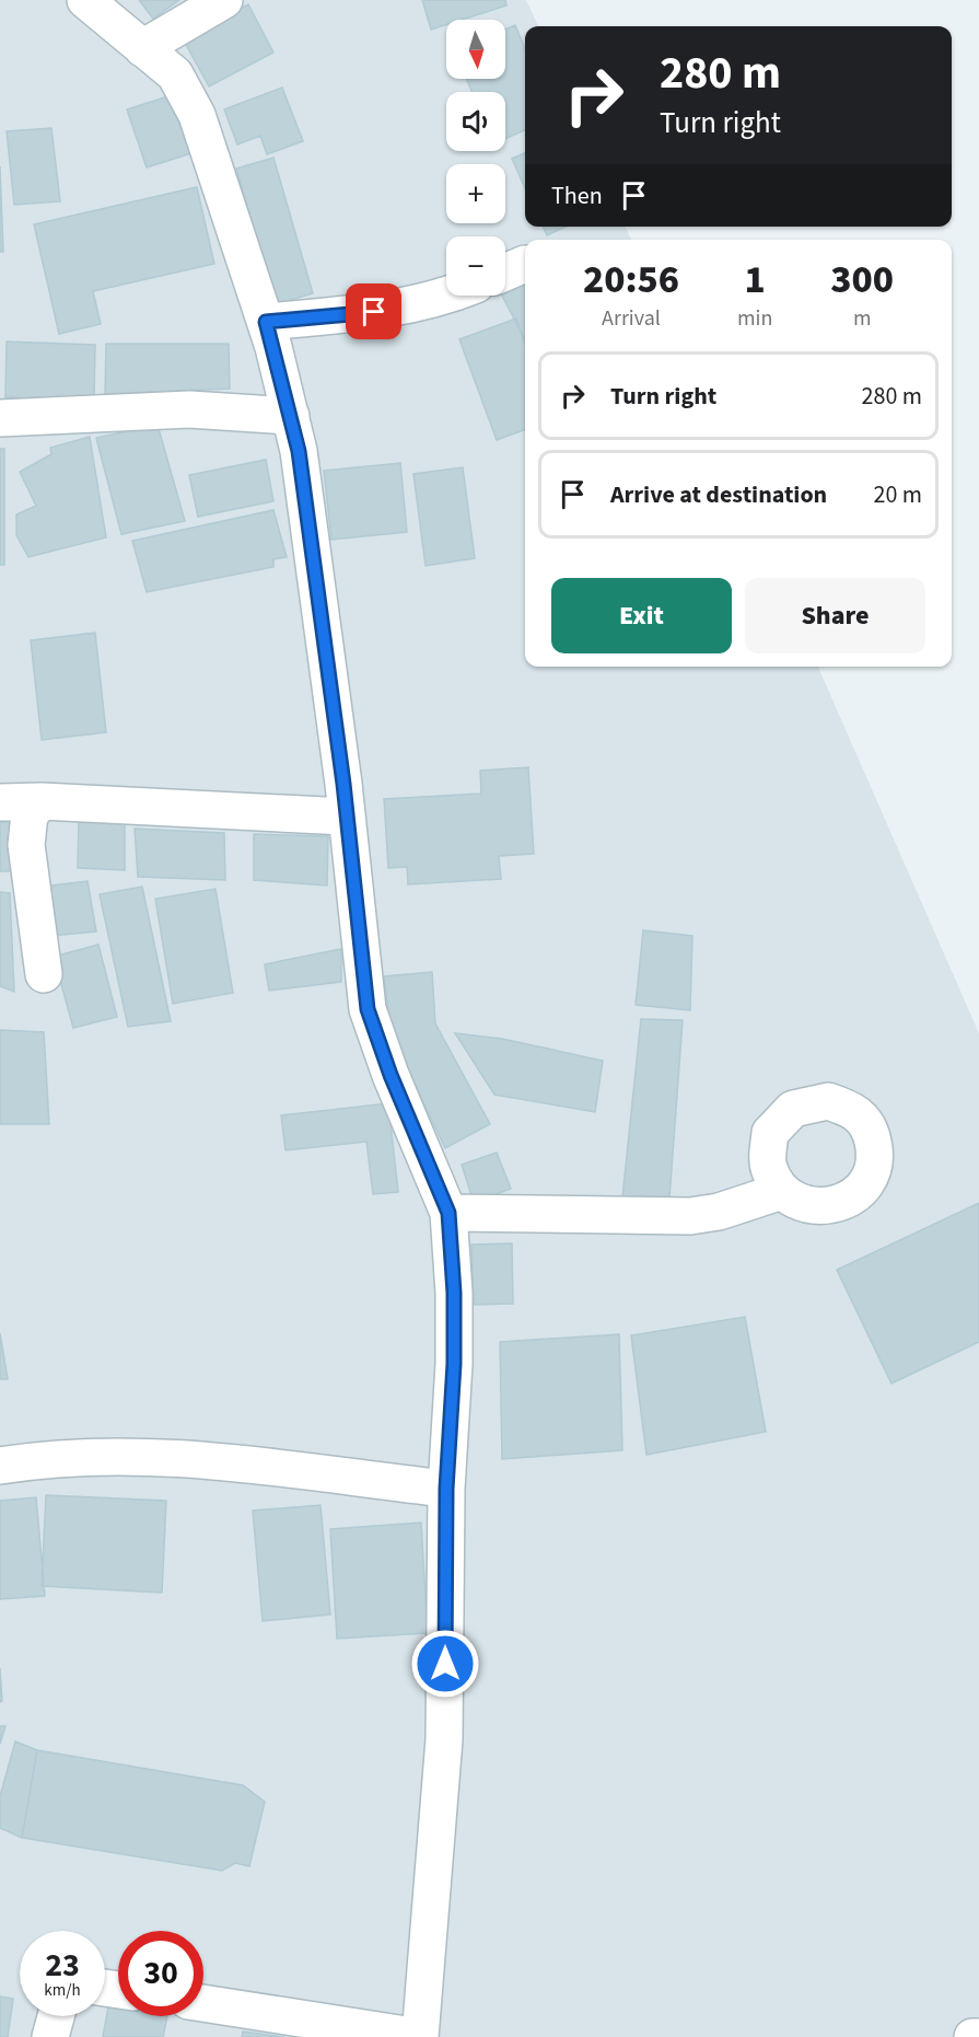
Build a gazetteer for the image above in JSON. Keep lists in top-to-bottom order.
{
  "north": "bottom",
  "page": {
    "map_buttons": ["+", "−"],
    "turn": ["280 m", "Turn right"],
    "then": "Then",
    "eta": [
      "20:56",
      "Arrival",
      "1",
      "min",
      "300",
      "m"
    ],
    "list": [
      {
        "name": "Turn right",
        "value": "280 m"
      },
      {
        "name": "Arrive at destination",
        "value": "20 m"
      }
    ],
    "buttons": ["Exit", "Share"],
    "speed": "23 km/h",
    "limit": "30"
  }
}
